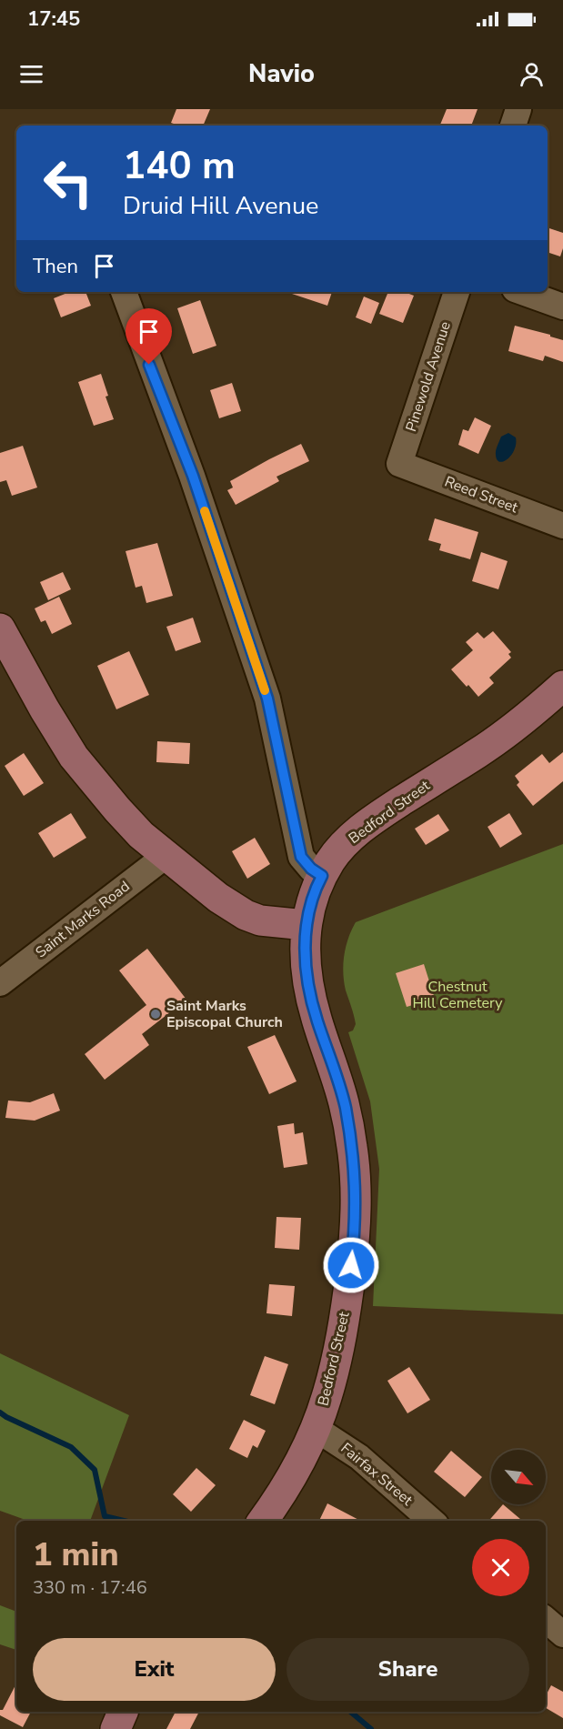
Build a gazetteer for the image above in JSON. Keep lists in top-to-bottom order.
{
  "streets": {
    "main road": ["Bedford Street"],
    "street": [
      "Pinewold Avenue",
      "Reed Street",
      "Saint Marks Road",
      "Fairfax Street"
    ]
  },
  "crossings": [
    ["Pinewold Avenue", "Reed Street"],
    ["Bedford Street", "Fairfax Street"]
  ],
  "parks": ["Chestnut Hill Cemetery"],
  "places": ["Saint Marks Episcopal Church"],
  "north": "bottom right",
  "page": {
    "status": "17:45",
    "header": "Navio",
    "turn": ["140 m", "Druid Hill Avenue"],
    "then": "Then",
    "heading": ["1 min", "330 m · 17:46"],
    "buttons": ["Exit", "Share"]
  }
}
